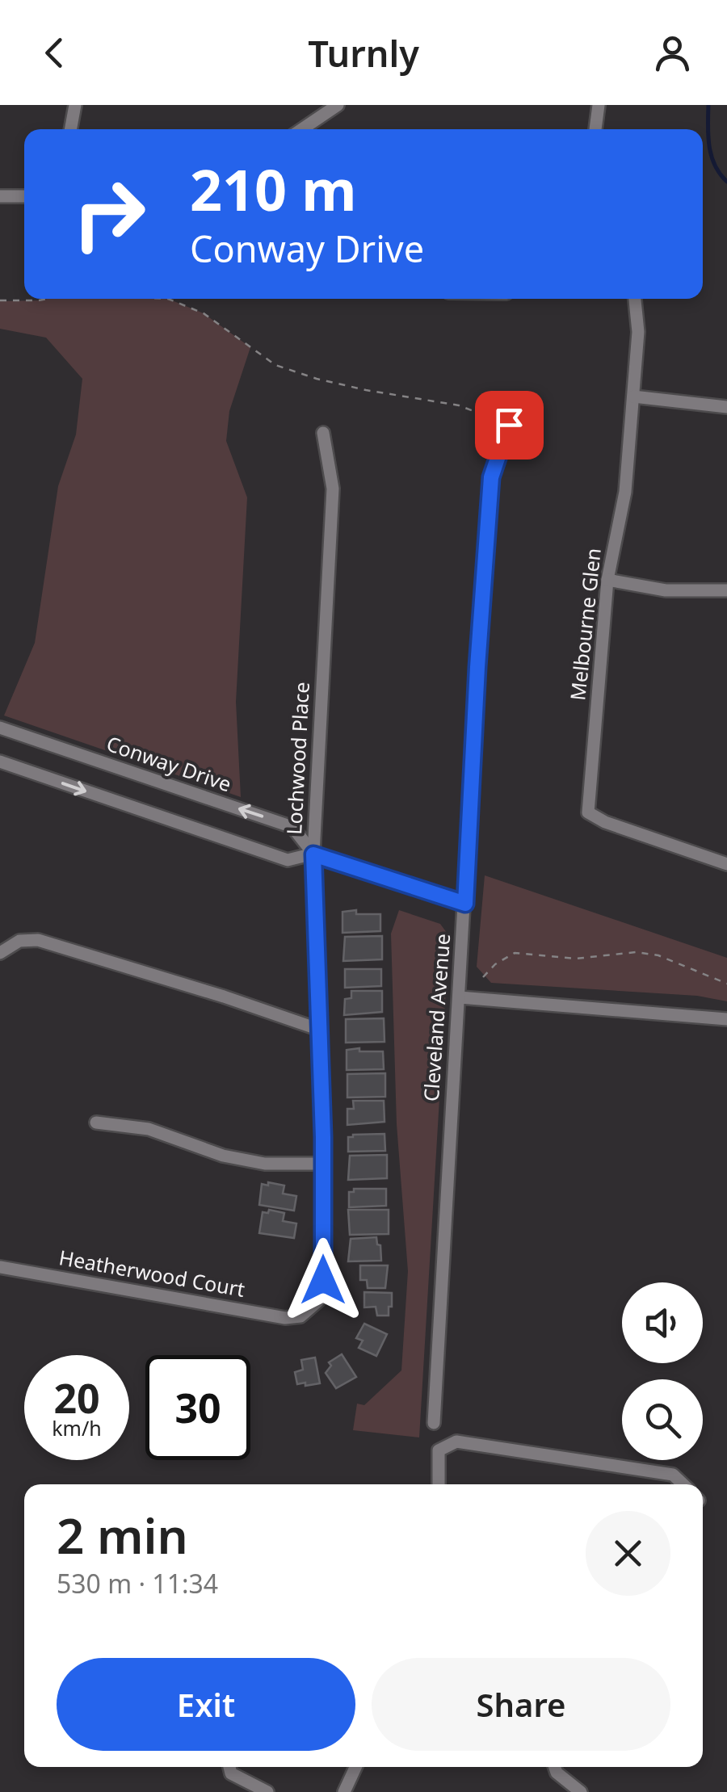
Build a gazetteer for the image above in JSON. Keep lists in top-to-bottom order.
{
  "streets": {
    "street": [
      "Melbourne Glen",
      "Lochwood Place",
      "Conway Drive",
      "Cleveland Avenue",
      "Heatherwood Court"
    ]
  },
  "crossings": [
    ["Lochwood Place", "Conway Drive"],
    ["Lochwood Place", "Heatherwood Court"],
    ["Conway Drive", "Cleveland Avenue"]
  ],
  "page": {
    "header": "Turnly",
    "turn": ["210 m", "Conway Drive"],
    "speed": "20 km/h",
    "limit": "30",
    "heading": ["2 min", "530 m · 11:34"],
    "buttons": ["Exit", "Share"]
  }
}
